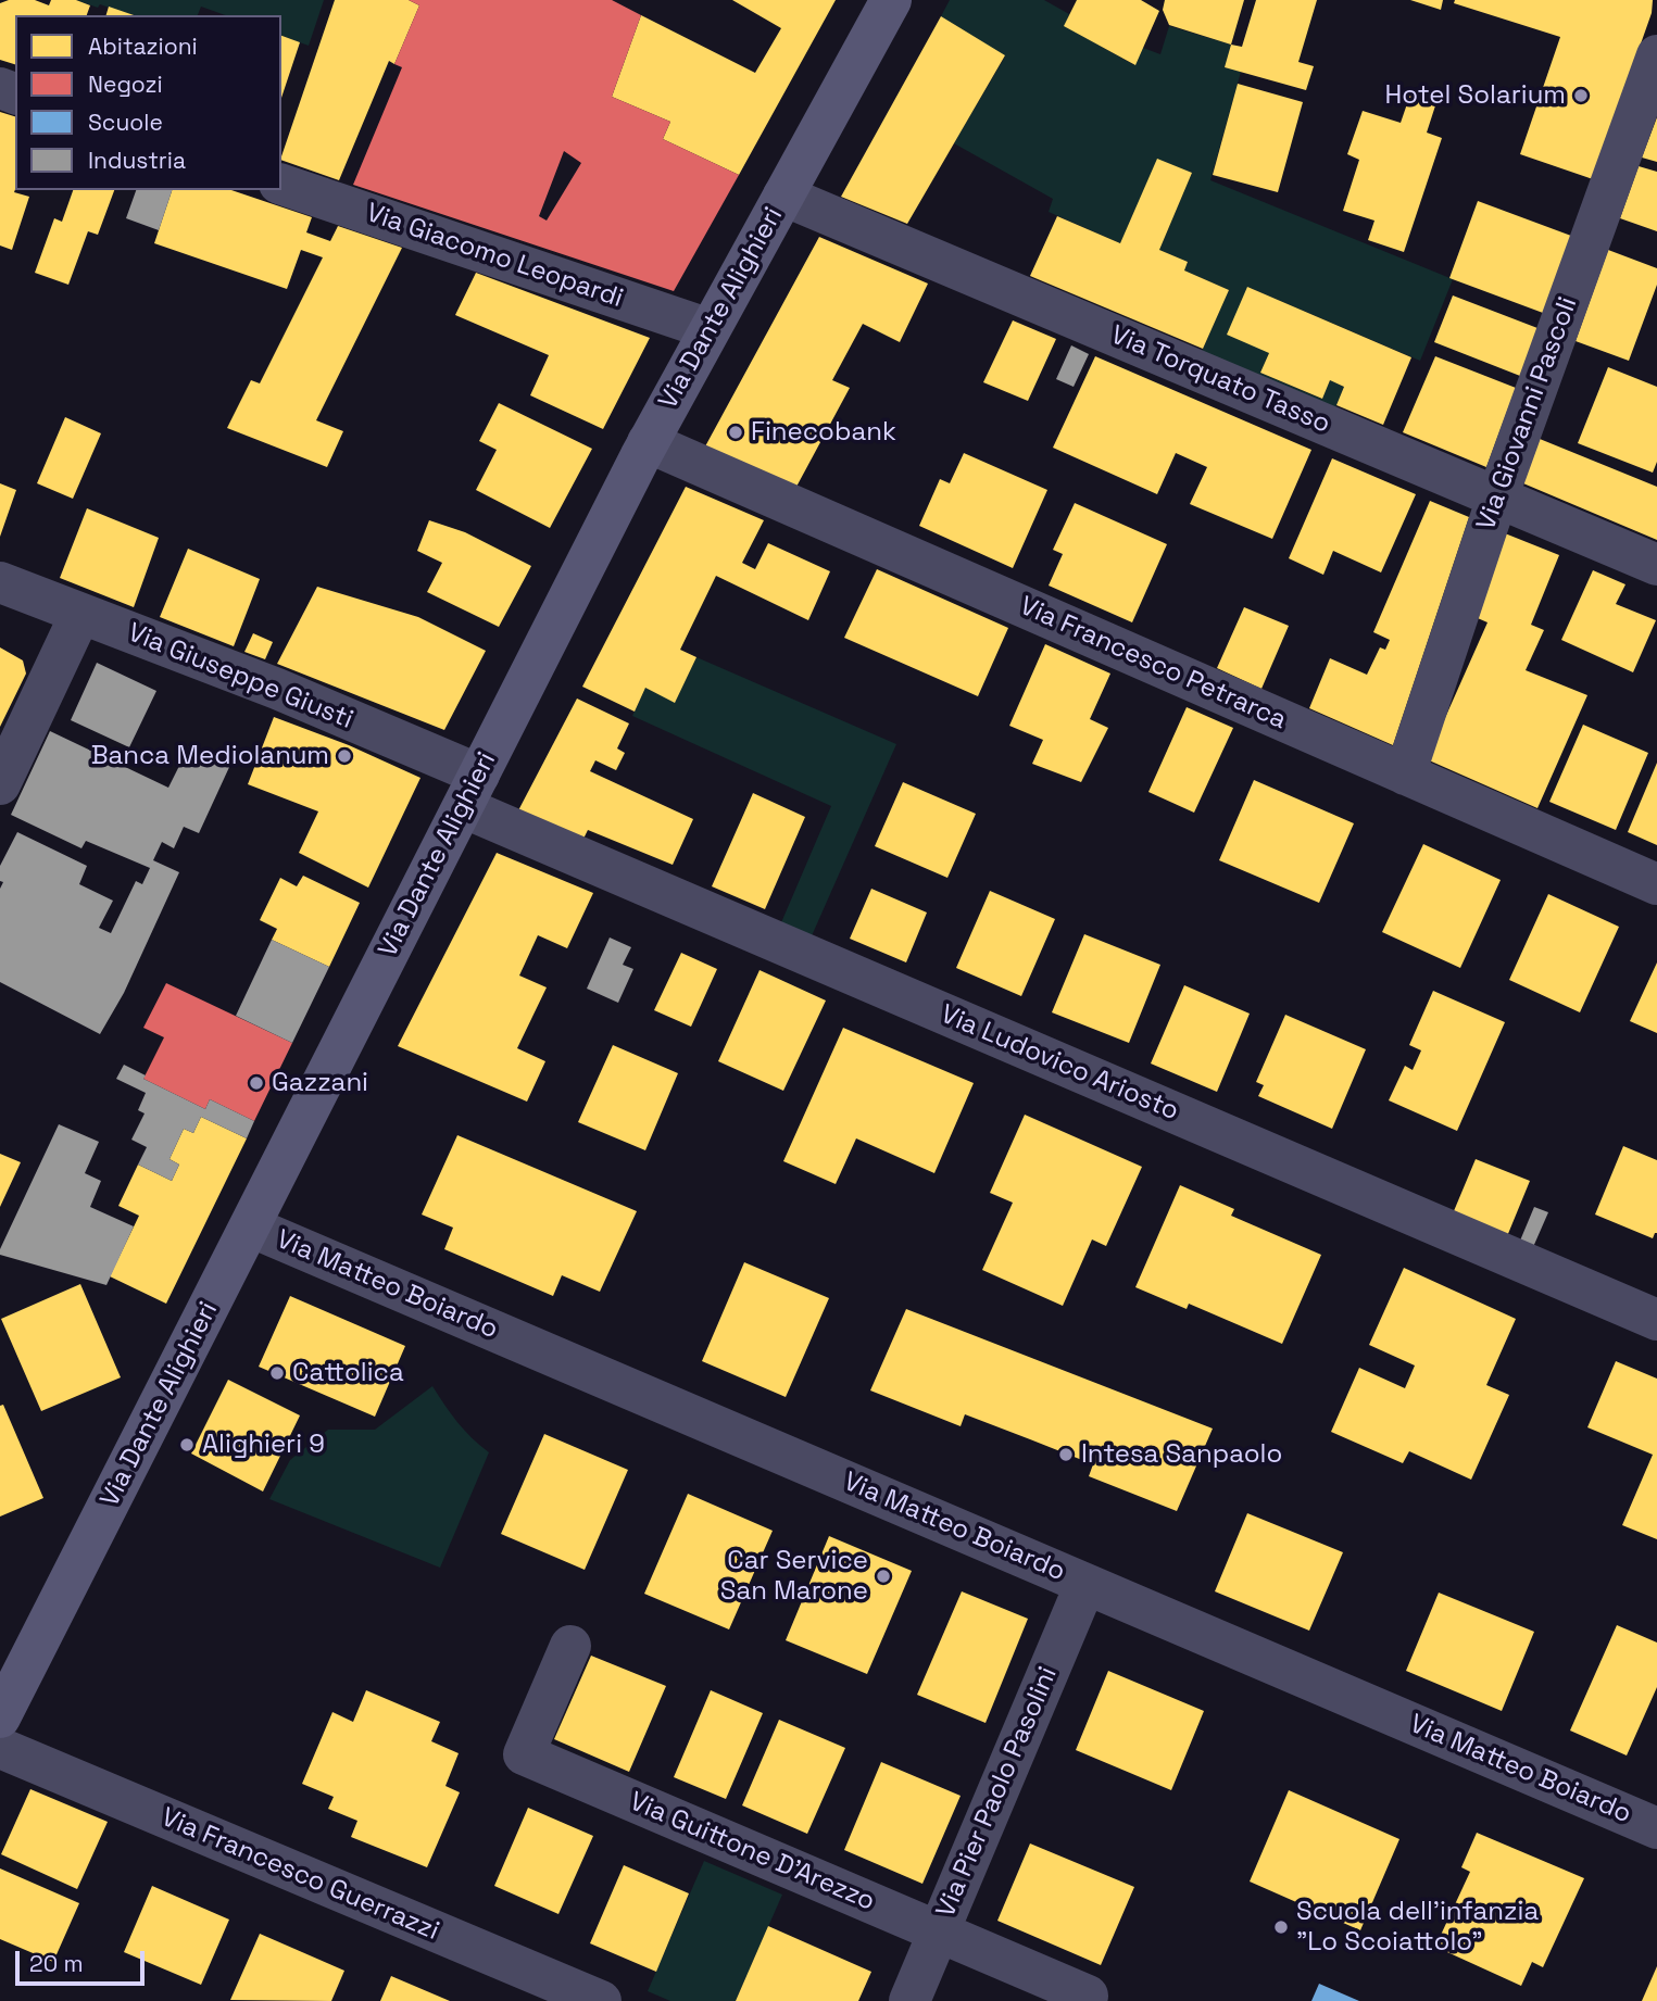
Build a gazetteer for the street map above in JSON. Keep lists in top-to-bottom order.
{
  "streets": {
    "main road": ["Via Dante Alighieri"],
    "street": [
      "Via Giacomo Leopardi",
      "Via Torquato Tasso",
      "Via Giovanni Pascoli",
      "Via Francesco Petrarca",
      "Via Giuseppe Giusti",
      "Via Ludovico Ariosto",
      "Via Matteo Boiardo",
      "Via Pier Paolo Pasolini",
      "Via Guittone D'Arezzo",
      "Via Francesco Guerrazzi"
    ]
  },
  "crossings": [
    ["Via Giacomo Leopardi", "Via Dante Alighieri"],
    ["Via Dante Alighieri", "Via Torquato Tasso"],
    ["Via Dante Alighieri", "Via Francesco Petrarca"],
    ["Via Dante Alighieri", "Via Giuseppe Giusti"],
    ["Via Dante Alighieri", "Via Ludovico Ariosto"],
    ["Via Dante Alighieri", "Via Matteo Boiardo"],
    ["Via Torquato Tasso", "Via Giovanni Pascoli"],
    ["Via Giovanni Pascoli", "Via Francesco Petrarca"],
    ["Via Giuseppe Giusti", "Via Ludovico Ariosto"],
    ["Via Matteo Boiardo", "Via Pier Paolo Pasolini"],
    ["Via Pier Paolo Pasolini", "Via Guittone D'Arezzo"]
  ],
  "places": [
    "Hotel Solarium",
    "Finecobank",
    "Banca Mediolanum",
    "Gazzani",
    "Cattolica",
    "Alighieri 9",
    "Intesa Sanpaolo",
    "Car Service San Marone",
    "Scuola dell'infanzia \"Lo Scoiattolo\""
  ],
  "legend": [
    "Abitazioni",
    "Negozi",
    "Scuole",
    "Industria"
  ],
  "scale_bar": "20 m"
}
